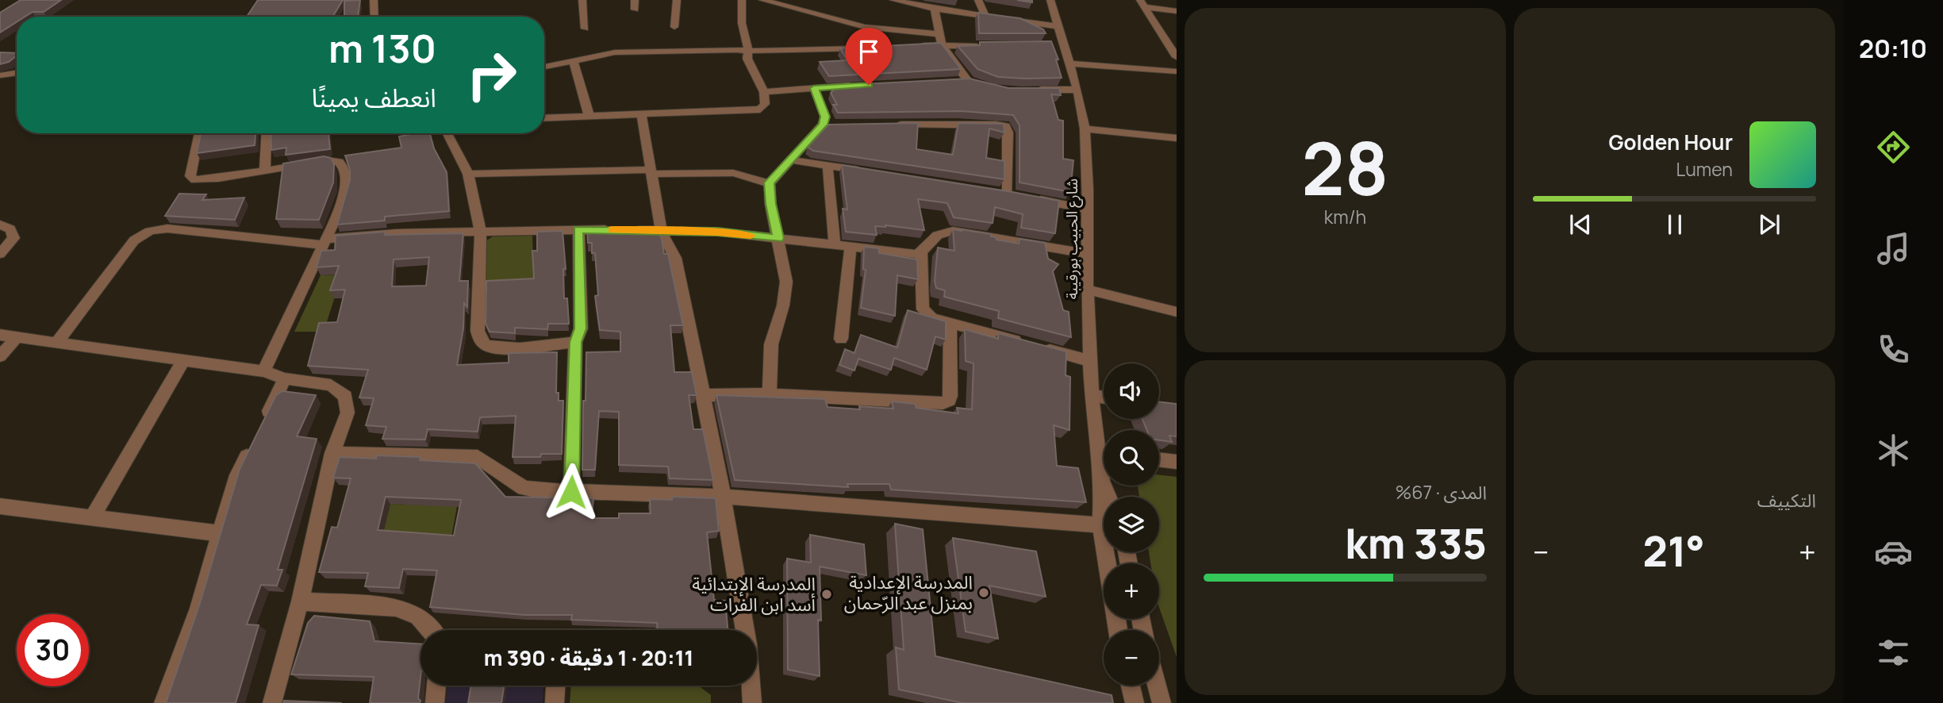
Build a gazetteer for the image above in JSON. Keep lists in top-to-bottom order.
{
  "streets": {
    "street": ["شارع الحبيب بورقيبة"]
  },
  "places": ["المدرسة الإعدادية بمنزل عبد الرّحمان", "المدرسة الإبتدائية أسد ابن الفرات"],
  "page": {
    "tabs": "20:10",
    "tile": [
      ["28", "km/h"],
      "التكييف",
      ["المدى · 67%", "335 km"]
    ],
    "turn": ["130 m", "انعطف يمينًا"],
    "song": ["Golden Hour", "Lumen"],
    "map_buttons": ["+", "−"],
    "heat": ["−", "21°", "+"],
    "limit": "30",
    "trip": "20:11 · 1 دقيقة · 390 m"
  }
}
